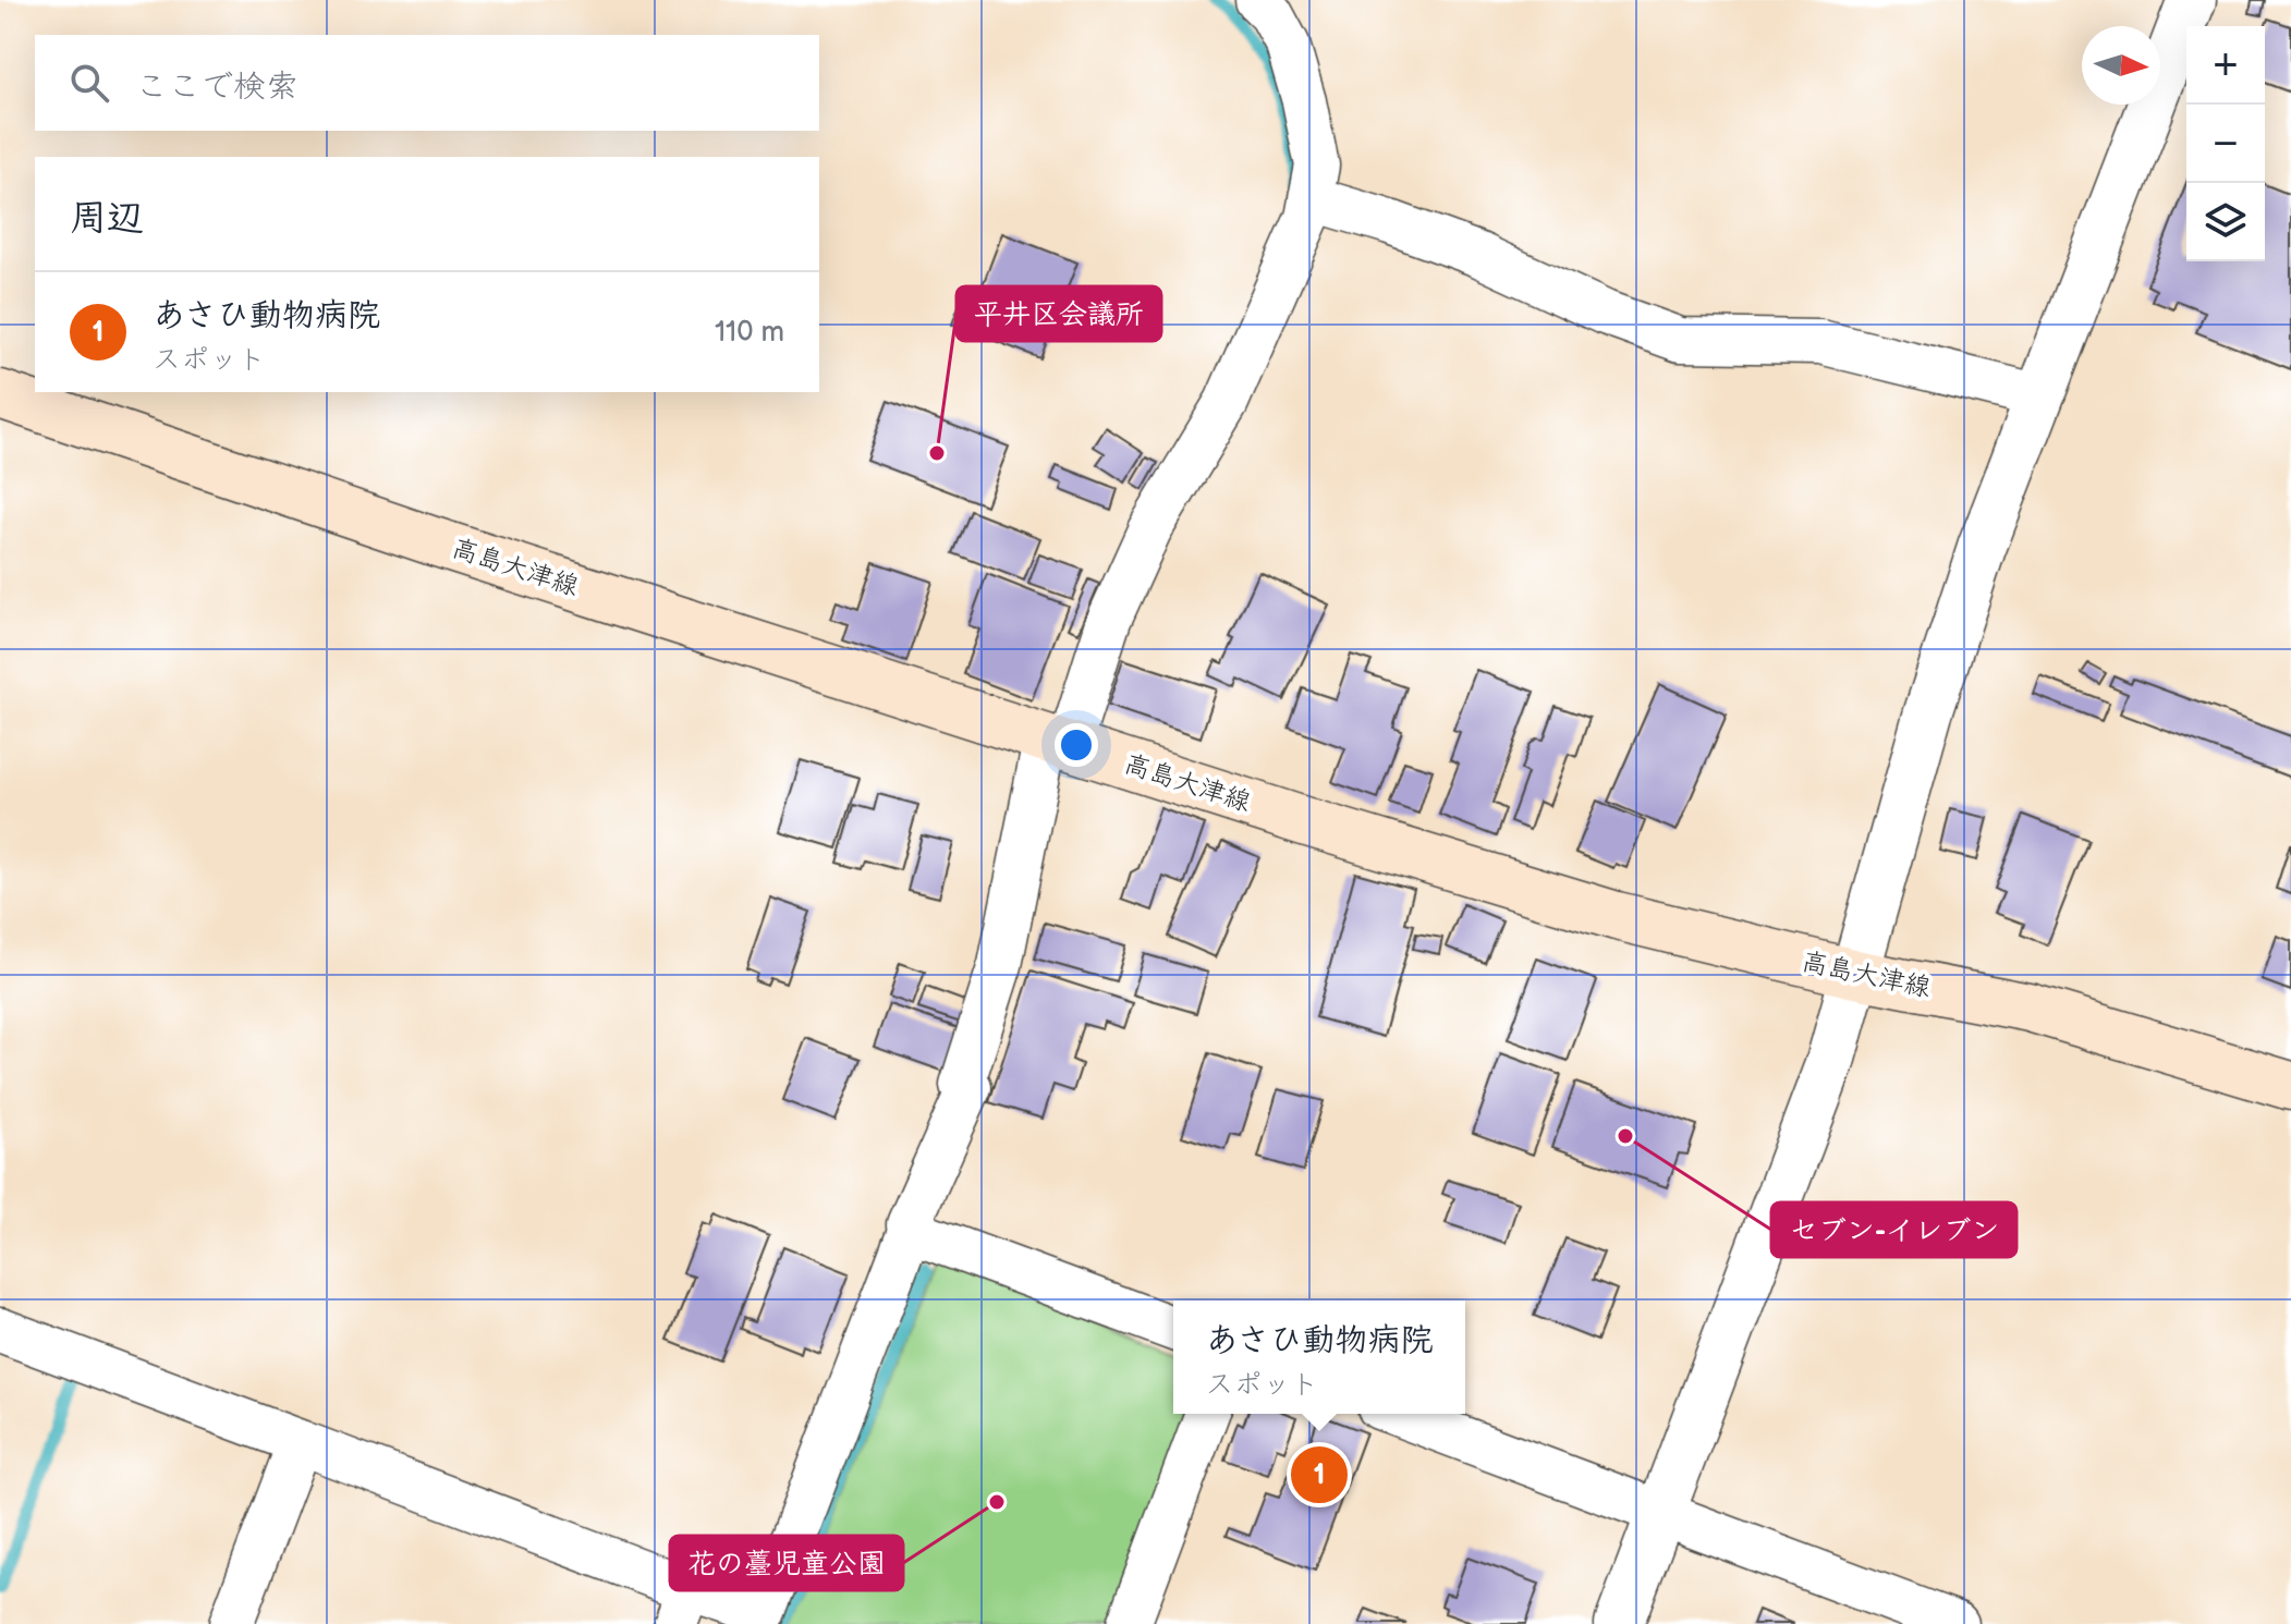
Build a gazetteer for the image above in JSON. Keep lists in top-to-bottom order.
{
  "streets": {
    "main road": ["高島大津線"]
  },
  "places": ["平井区会議所", "セブン-イレブン", "花の薹児童公園"],
  "north": "right",
  "page": {
    "map_buttons": ["+", "−"],
    "search": "ここで検索",
    "heading": "周辺",
    "list": [
      {
        "mark": "1",
        "name": "あさひ動物病院",
        "note": "スポット",
        "value": "110 m"
      }
    ],
    "popup": ["あさひ動物病院", "スポット"],
    "pins": "1"
  }
}
